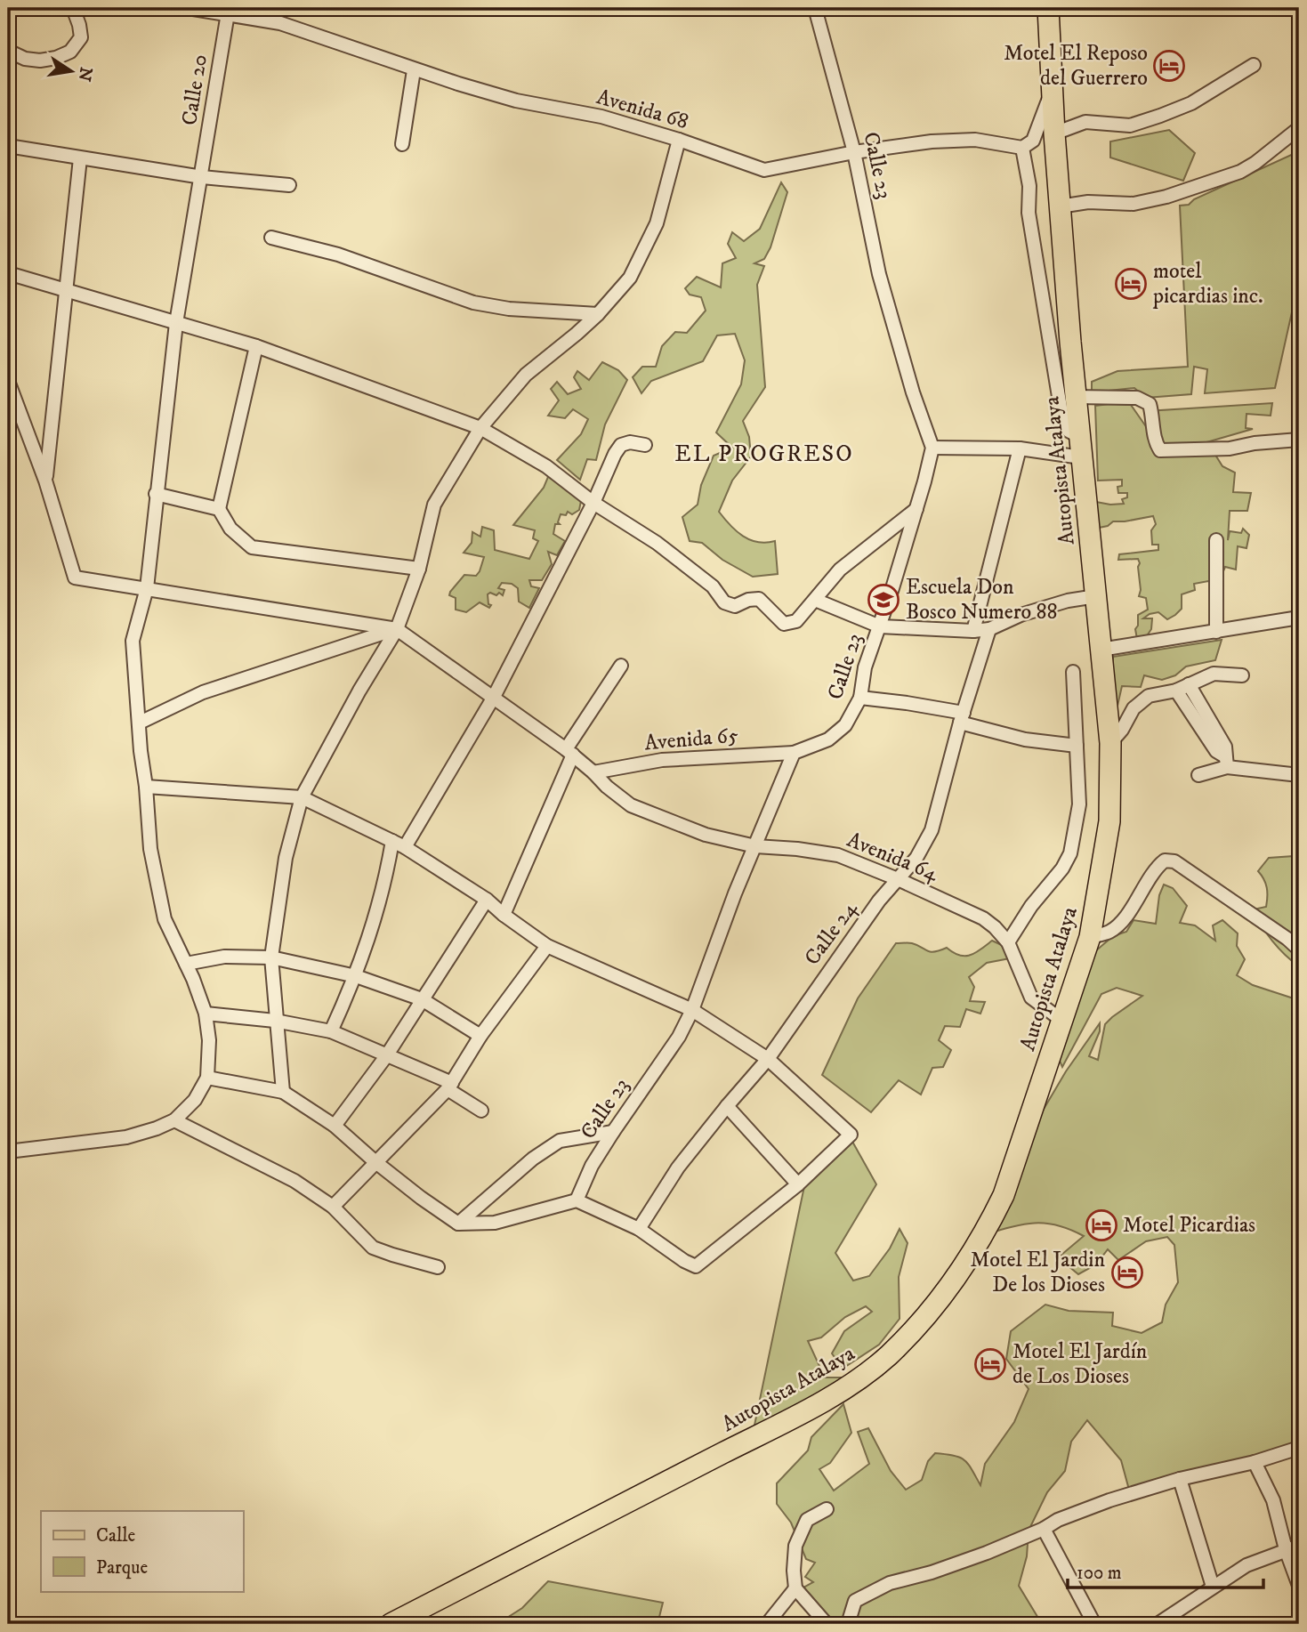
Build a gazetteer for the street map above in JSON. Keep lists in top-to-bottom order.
{
  "streets": {
    "main road": ["Autopista Atalaya"],
    "street": [
      "Calle 20",
      "Avenida 68",
      "Calle 23",
      "Avenida 65",
      "Avenida 64",
      "Calle 24"
    ]
  },
  "crossings": [
    ["Calle 20", "Avenida 68"],
    ["Avenida 68", "Calle 23"],
    ["Calle 23", "Avenida 65"],
    ["Calle 23", "Avenida 64"],
    ["Autopista Atalaya", "Avenida 64"],
    ["Avenida 65", "Avenida 64"],
    ["Avenida 64", "Calle 24"]
  ],
  "districts": ["EL PROGRESO"],
  "places": {
    "hotel": [
      "Motel El Reposo del Guerrero",
      "motel picardias inc.",
      "Motel Picardias",
      "Motel El Jardin De los Dioses",
      "Motel El Jardín de Los Dioses"
    ],
    "school or university": ["Escuela Don Bosco Numero 88"]
  },
  "legend": ["Calle", "Parque"],
  "scale_bar": "100 m",
  "north": "right"
}
